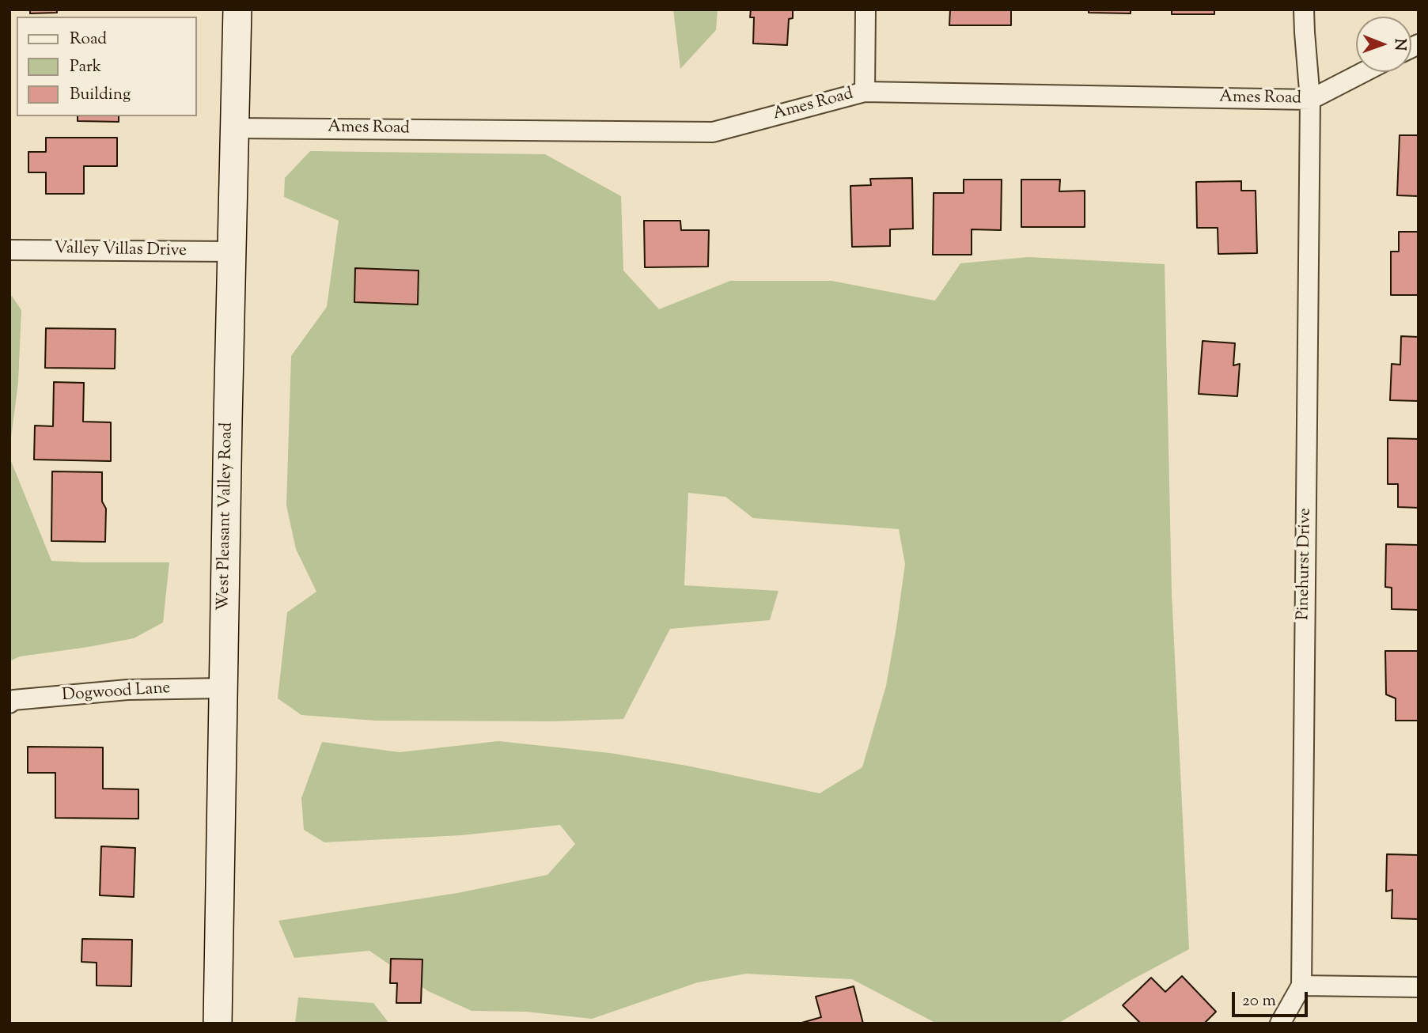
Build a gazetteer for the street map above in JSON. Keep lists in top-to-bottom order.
{
  "streets": {
    "main road": ["West Pleasant Valley Road"],
    "street": [
      "Ames Road",
      "Valley Villas Drive",
      "Pinehurst Drive",
      "Dogwood Lane"
    ]
  },
  "crossings": [
    ["Ames Road", "West Pleasant Valley Road"],
    ["Ames Road", "Pinehurst Drive"],
    ["Valley Villas Drive", "West Pleasant Valley Road"],
    ["West Pleasant Valley Road", "Dogwood Lane"]
  ],
  "legend": ["Road", "Park", "Building"],
  "scale_bar": "20 m",
  "north": "right"
}
